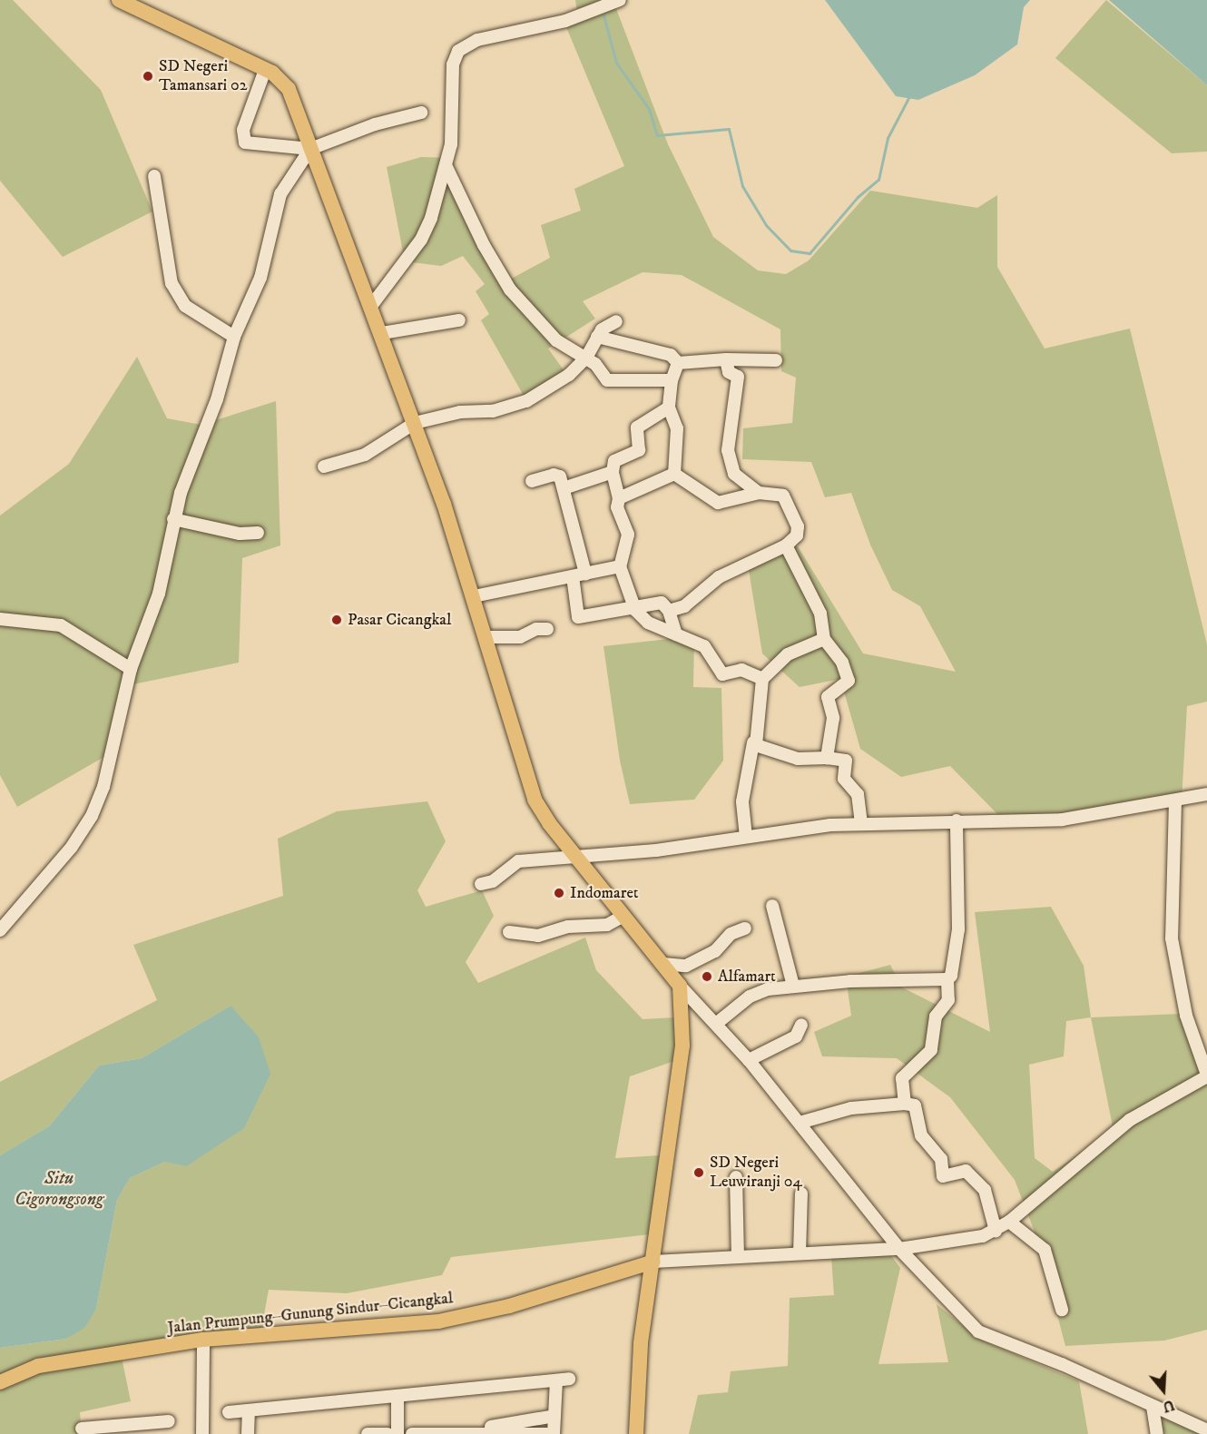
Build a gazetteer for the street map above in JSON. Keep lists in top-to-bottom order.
{
  "streets": {
    "main road": ["Jalan Prumpung–Gunung Sindur–Cicangkal"]
  },
  "water": ["Situ Cigorongsong"],
  "places": [
    "SD Negeri Tamansari 02",
    "Pasar Cicangkal",
    "Indomaret",
    "Alfamart",
    "SD Negeri Leuwiranji 04"
  ],
  "north": "bottom"
}
